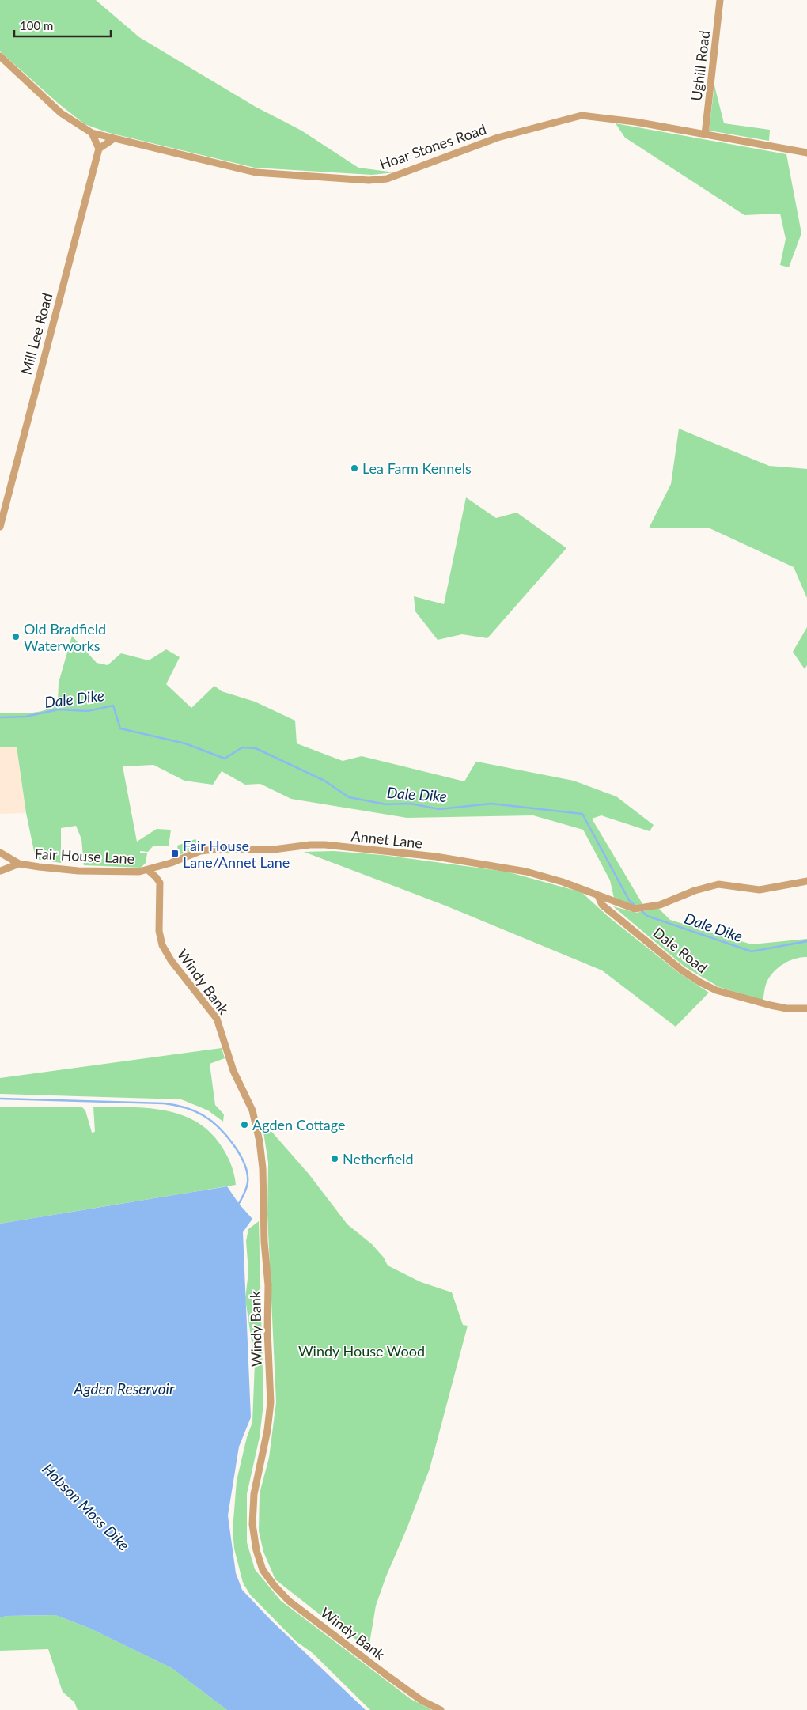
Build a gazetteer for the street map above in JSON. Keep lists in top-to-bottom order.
{
  "streets": {
    "street": [
      "Ughill Road",
      "Hoar Stones Road",
      "Mill Lee Road",
      "Annet Lane",
      "Fair House Lane",
      "Dale Road",
      "Windy Bank"
    ]
  },
  "crossings": [
    ["Ughill Road", "Hoar Stones Road"],
    ["Annet Lane", "Fair House Lane"],
    ["Annet Lane", "Dale Road"],
    ["Annet Lane", "Windy Bank"],
    ["Fair House Lane", "Windy Bank"]
  ],
  "water": ["Dale Dike", "Agden Reservoir", "Hobson Moss Dike"],
  "parks": ["Windy House Wood"],
  "places": {
    "other": [
      "Lea Farm Kennels",
      "Old Bradfield Waterworks",
      "Agden Cottage",
      "Netherfield"
    ],
    "transit": ["Fair House Lane/Annet Lane"]
  },
  "scale_bar": "100 m"
}
